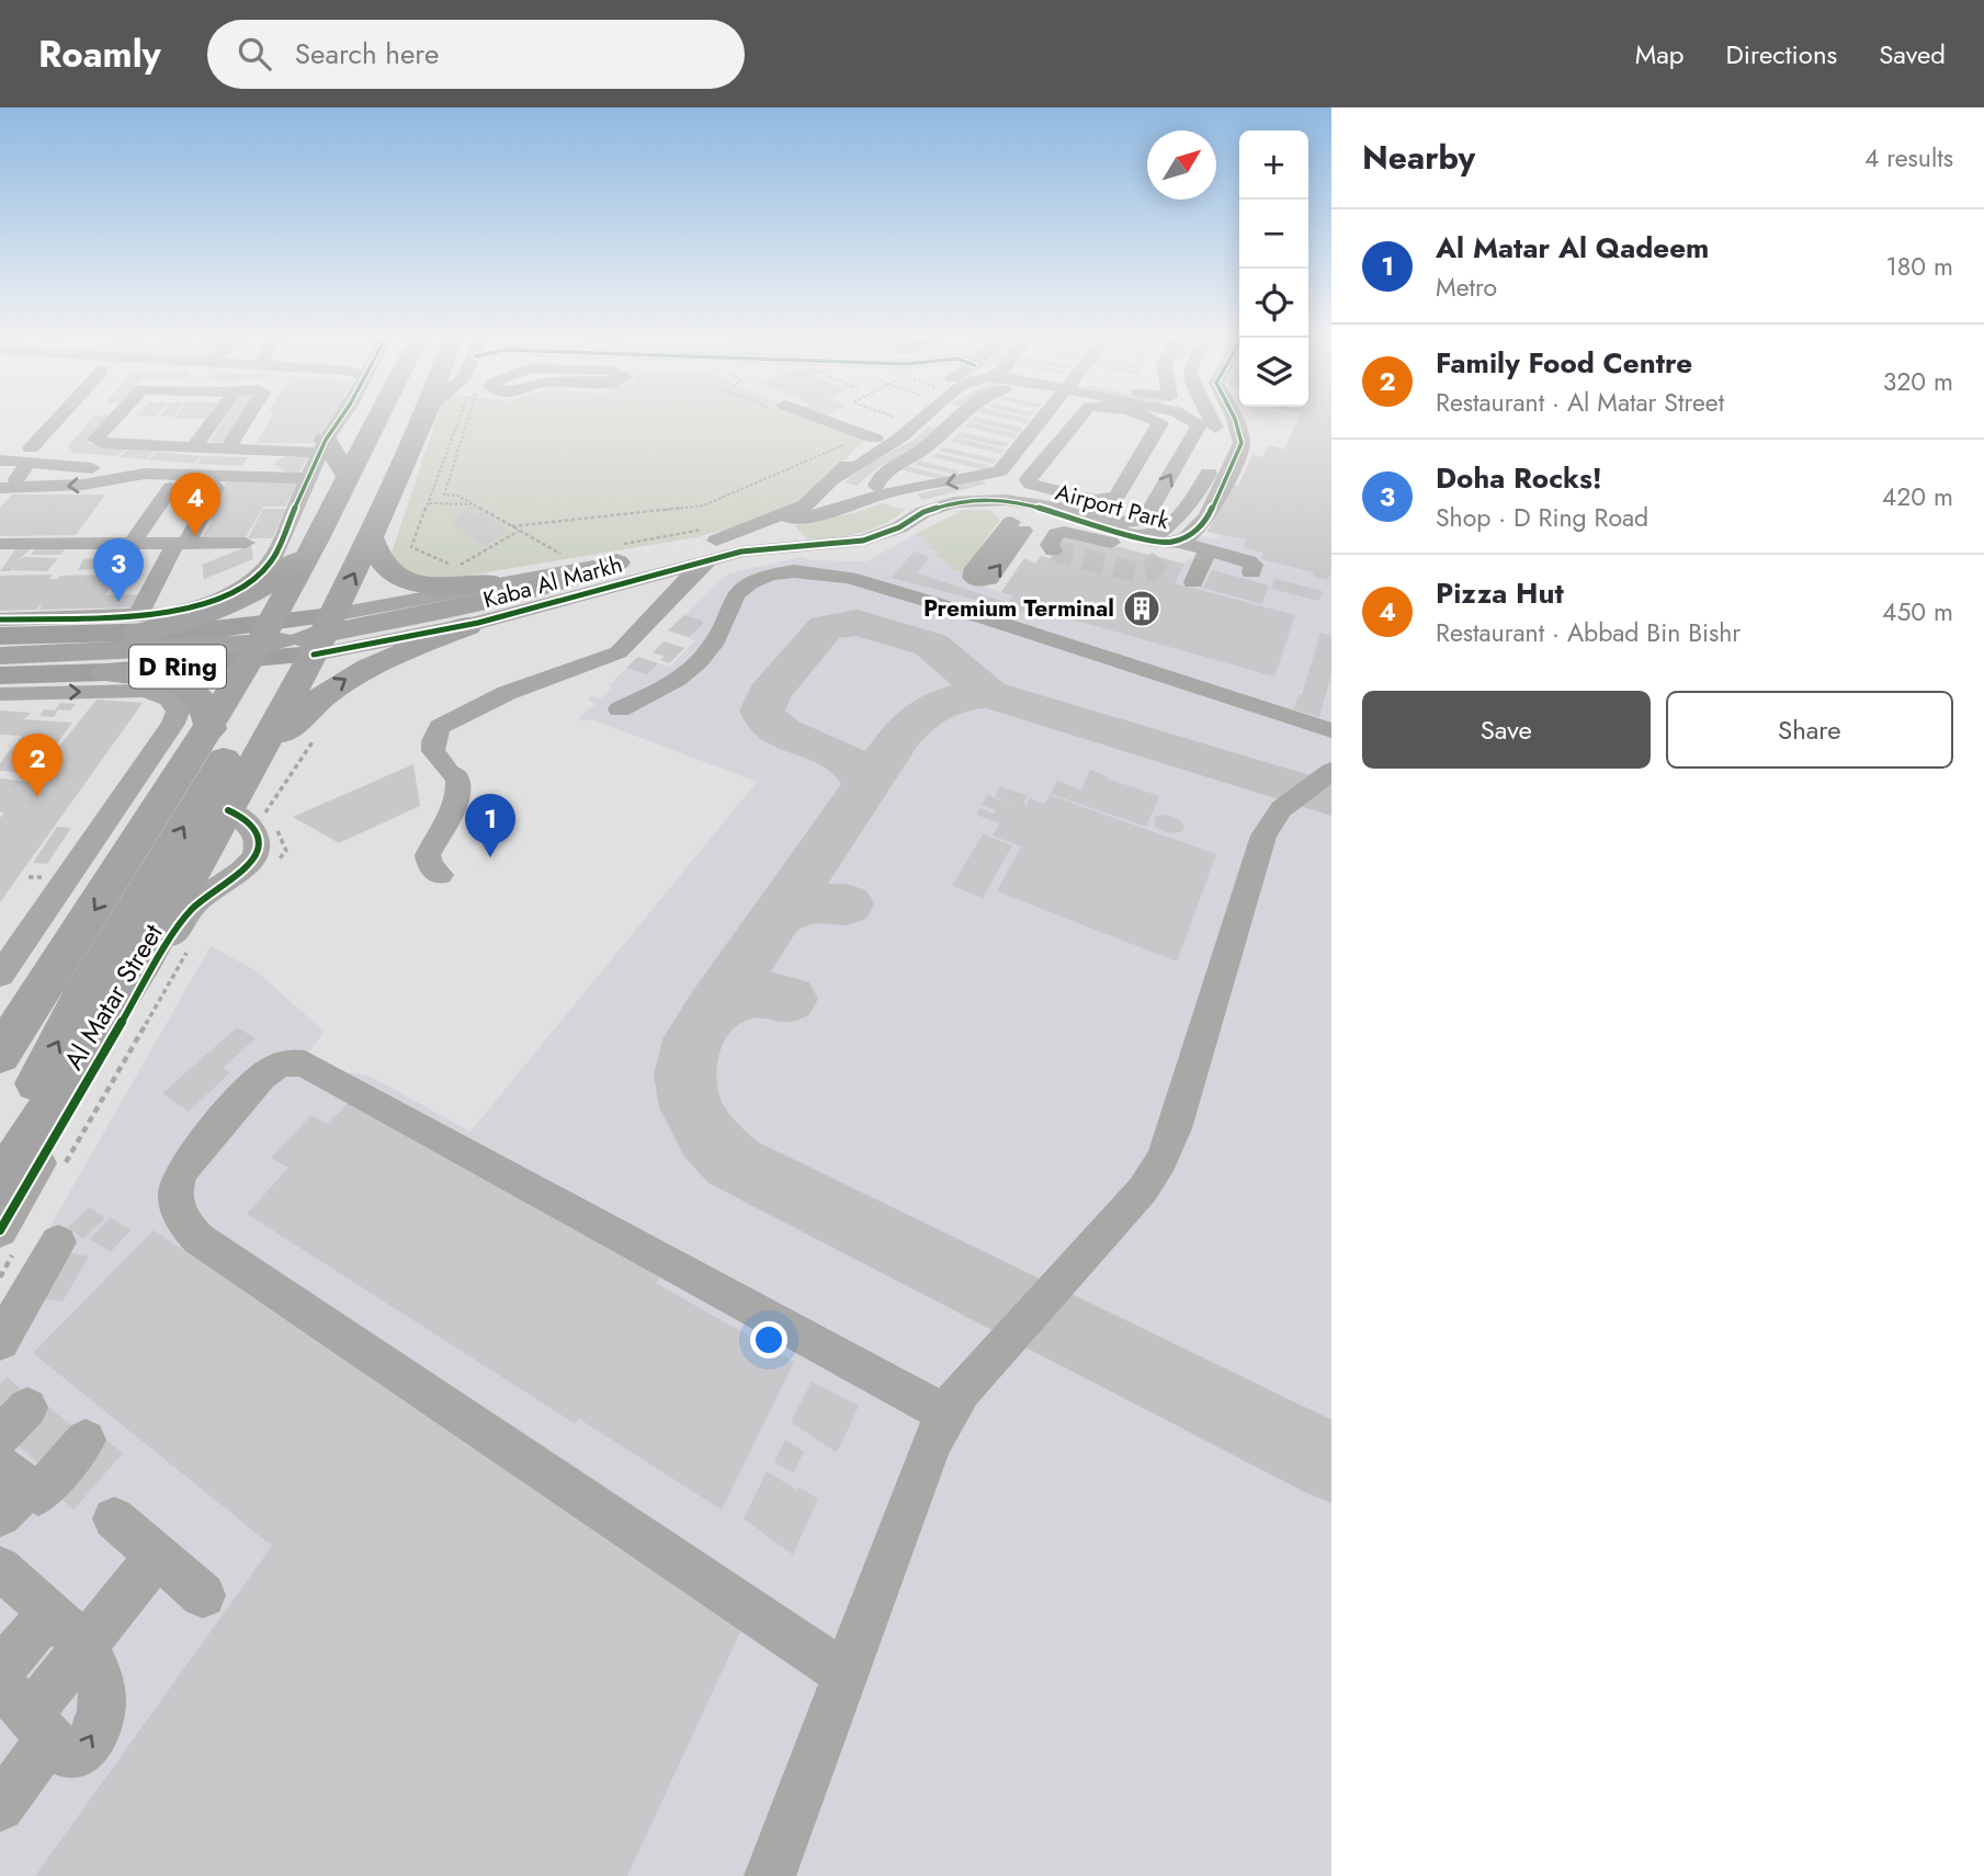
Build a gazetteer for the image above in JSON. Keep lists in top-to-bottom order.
{
  "streets": {
    "highway": ["Al Matar Street"],
    "main road": ["D Ring"],
    "street": ["Airport Park", "Kaba Al Markh"]
  },
  "crossings": [
    ["Airport Park", "Kaba Al Markh"],
    ["Kaba Al Markh", "D Ring"],
    ["Kaba Al Markh", "Al Matar Street"],
    ["D Ring", "Al Matar Street"]
  ],
  "places": {
    "building": ["Premium Terminal"]
  },
  "north": "top right",
  "page": {
    "header": "Roamly",
    "search": "Search here",
    "nav": ["Map", "Directions", "Saved"],
    "heading": ["Nearby", "4 results"],
    "map_buttons": ["+", "−"],
    "list": [
      {
        "mark": "1",
        "name": "Al Matar Al Qadeem",
        "note": "Metro",
        "value": "180 m"
      },
      {
        "mark": "2",
        "name": "Family Food Centre",
        "note": "Restaurant · Al Matar Street",
        "value": "320 m"
      },
      {
        "mark": "3",
        "name": "Doha Rocks!",
        "note": "Shop · D Ring Road",
        "value": "420 m"
      },
      {
        "mark": "4",
        "name": "Pizza Hut",
        "note": "Restaurant · Abbad Bin Bishr",
        "value": "450 m"
      }
    ],
    "pins": [
      "4",
      "3",
      "2",
      "1"
    ],
    "buttons": ["Save", "Share"]
  }
}
